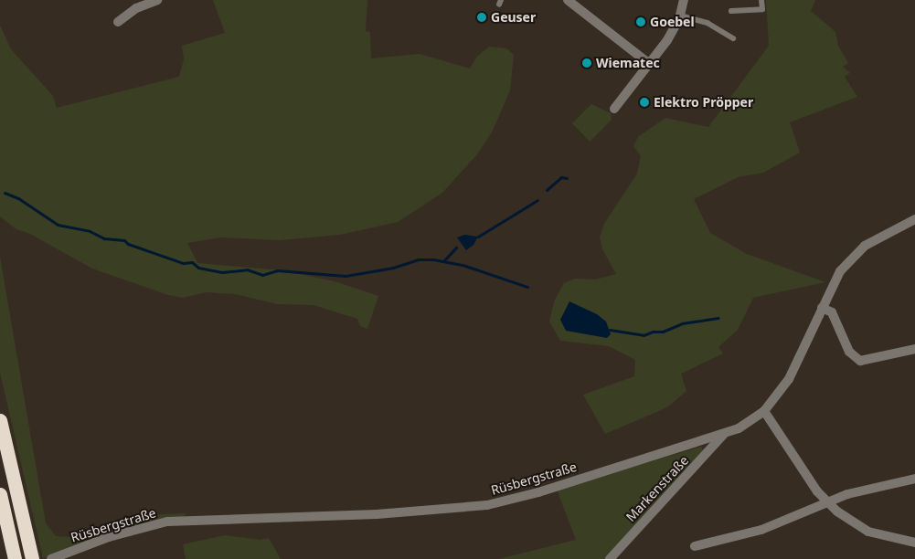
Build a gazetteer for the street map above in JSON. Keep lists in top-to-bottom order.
{
  "streets": {
    "street": ["Rüsbergstraße", "Markenstraße"]
  },
  "crossings": [
    ["Rüsbergstraße", "Markenstraße"]
  ],
  "places": [
    "Geuser",
    "Goebel",
    "Wiematec",
    "Elektro Pröpper"
  ]
}
